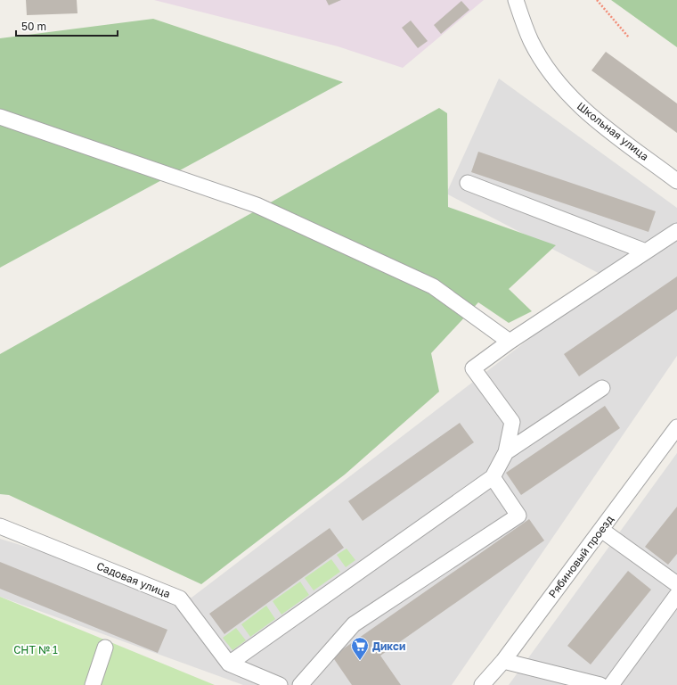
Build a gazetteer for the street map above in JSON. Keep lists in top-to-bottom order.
{
  "streets": {
    "street": ["Школьная улица", "Рябиновый проезд", "Садовая улица"]
  },
  "parks": ["СНТ № 1"],
  "places": {
    "supermarket": ["Дикси"]
  },
  "scale_bar": "50 m"
}
